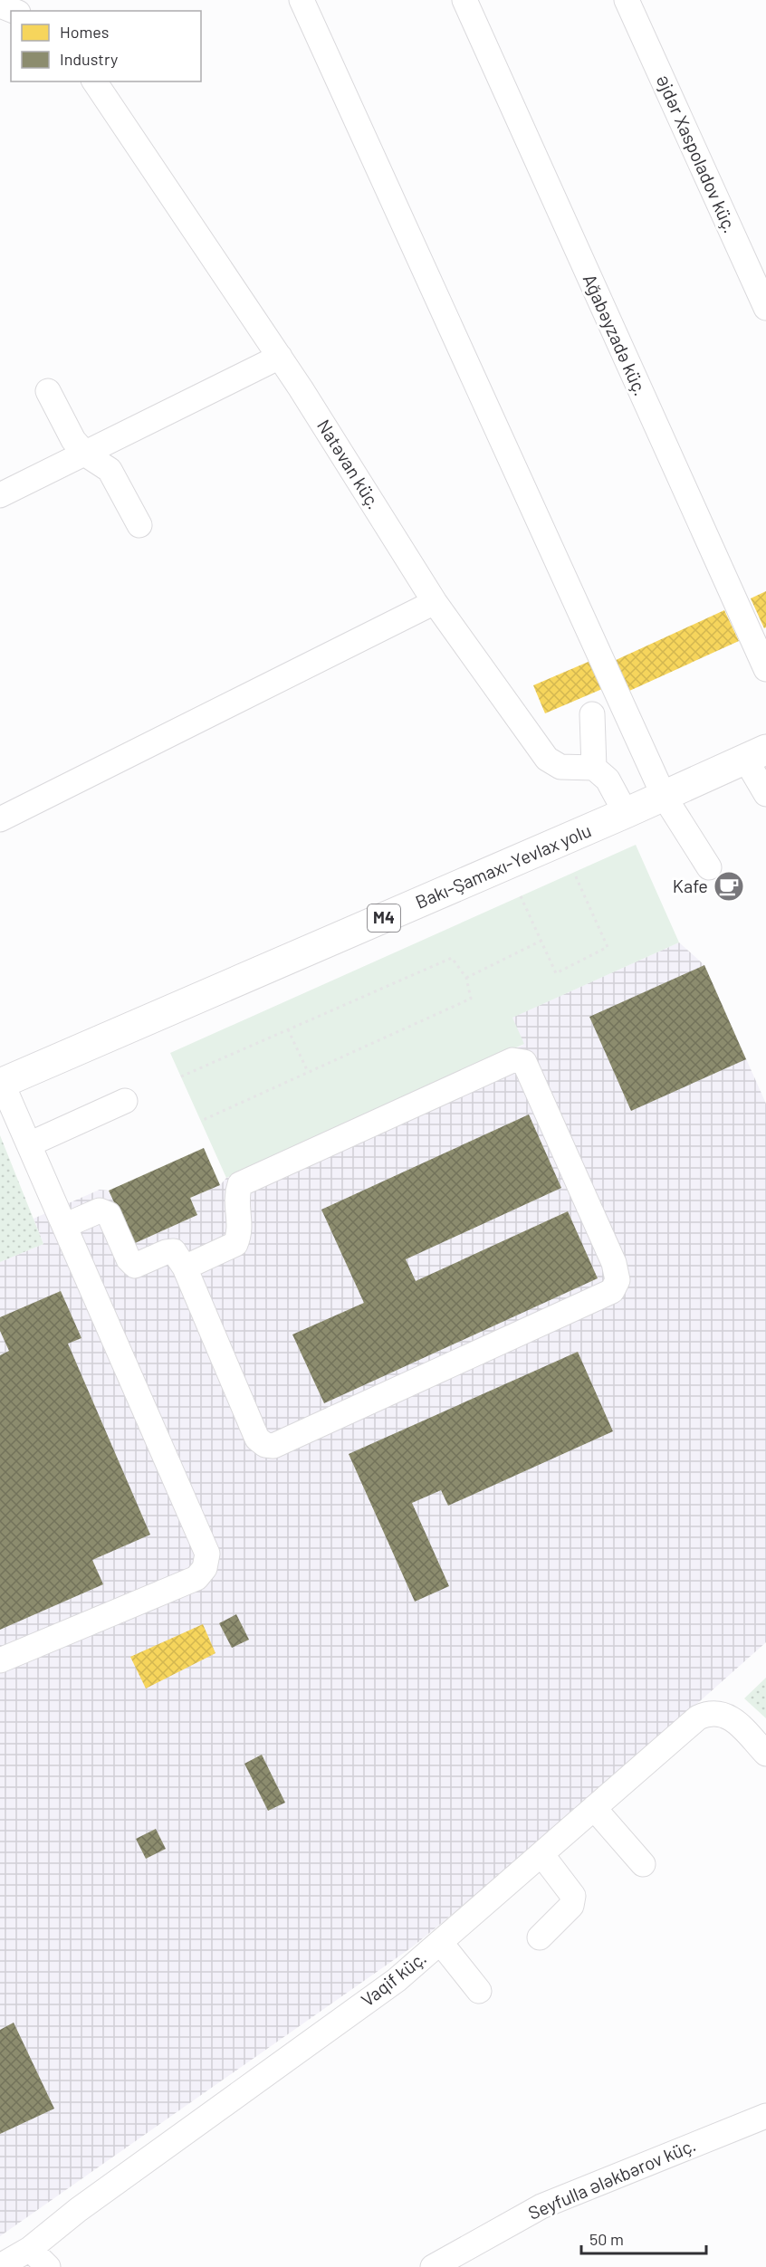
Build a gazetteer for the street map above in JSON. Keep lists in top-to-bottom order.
{
  "streets": {
    "highway": ["Bakı-Şamaxı-Yevlax yolu", "M4"],
    "street": [
      "Əjdər Xaspoladov küç.",
      "Ağabəyzadə küç.",
      "Natəvan küç.",
      "Vaqif küç.",
      "Seyfulla Ələkbərov küç."
    ]
  },
  "places": {
    "cafe": ["Kafe"]
  },
  "legend": ["Homes", "Industry"],
  "scale_bar": "50 m"
}
